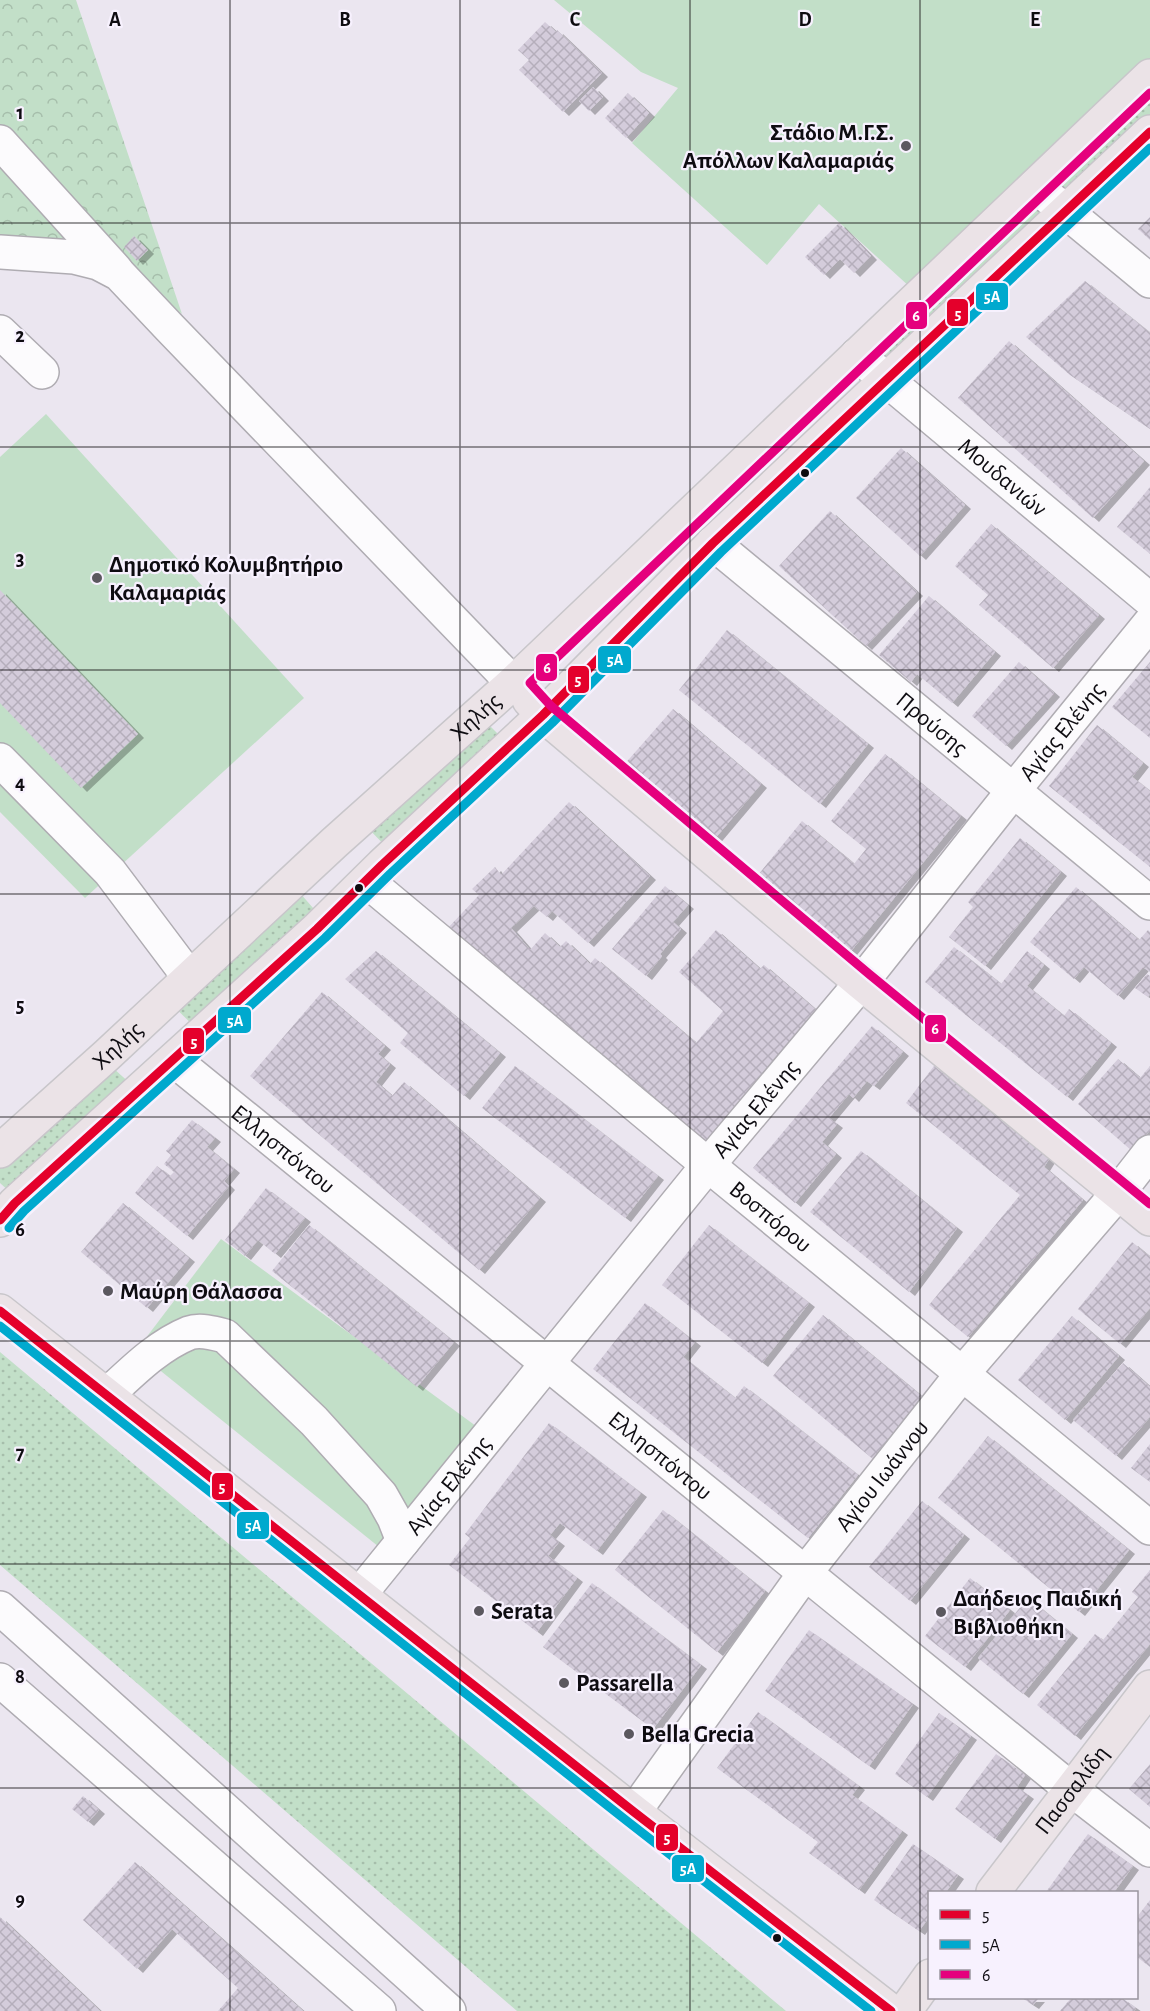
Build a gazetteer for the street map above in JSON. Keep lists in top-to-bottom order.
{
  "streets": {
    "main road": ["Χηλής", "Πασσαλίδη"],
    "street": [
      "Μουδανιών",
      "Προύσης",
      "Αγίας Ελένης",
      "Ελλησπόντου",
      "Βοσπόρου",
      "Αγίου Ιωάννου"
    ]
  },
  "crossings": [
    ["Μουδανιών", "Χηλής"],
    ["Χηλής", "Προύσης"],
    ["Χηλής", "Ελλησπόντου"],
    ["Χηλής", "Βοσπόρου"],
    ["Προύσης", "Αγίας Ελένης"],
    ["Αγίας Ελένης", "Ελλησπόντου"],
    ["Αγίας Ελένης", "Βοσπόρου"],
    ["Ελλησπόντου", "Αγίου Ιωάννου"],
    ["Ελλησπόντου", "Πασσαλίδη"],
    ["Βοσπόρου", "Αγίου Ιωάννου"]
  ],
  "places": [
    "Στάδιο Μ.Γ.Σ. Απόλλων Καλαμαριάς",
    "Δημοτικό Κολυμβητήριο Καλαμαριάς",
    "Μαύρη Θάλασσα",
    "Serata",
    "Δαήδειος Παιδική Βιβλιοθήκη",
    "Passarella",
    "Bella Grecia"
  ],
  "lines": ["transit line 6", "transit line 5", "transit line 5Α"],
  "legend": ["5", "5Α", "6"],
  "grid": {
    "columns": [
      "A",
      "B",
      "C",
      "D",
      "E"
    ],
    "rows": [
      "1",
      "2",
      "3",
      "4",
      "5",
      "6",
      "7",
      "8",
      "9"
    ]
  }
}
